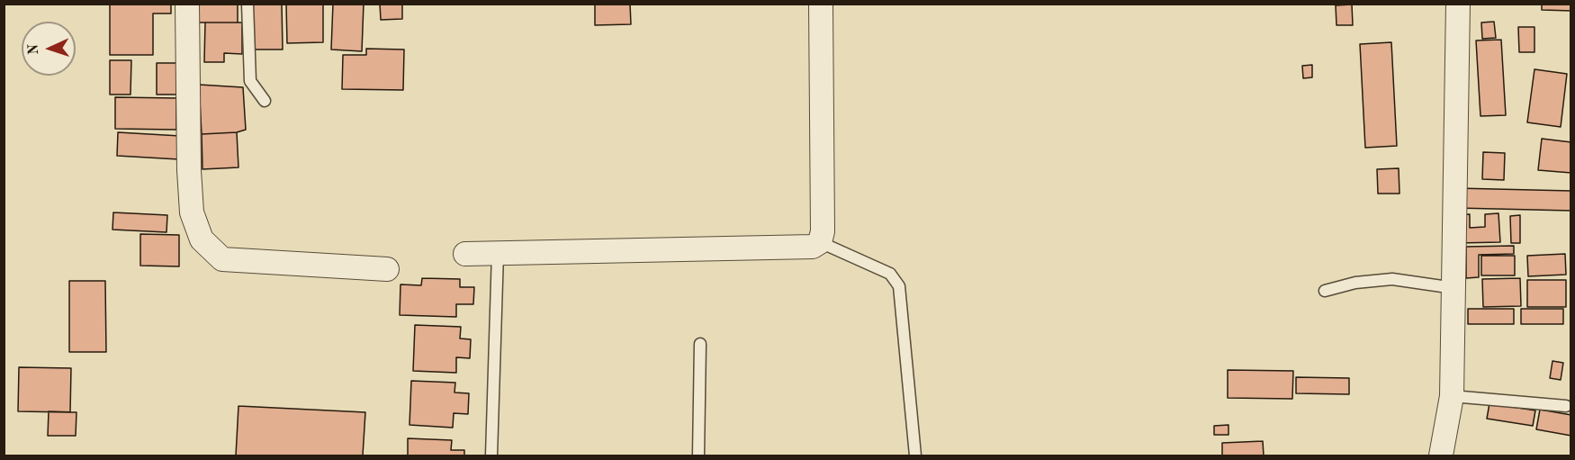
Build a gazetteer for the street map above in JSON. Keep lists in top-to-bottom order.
{
  "north": "left"
}
